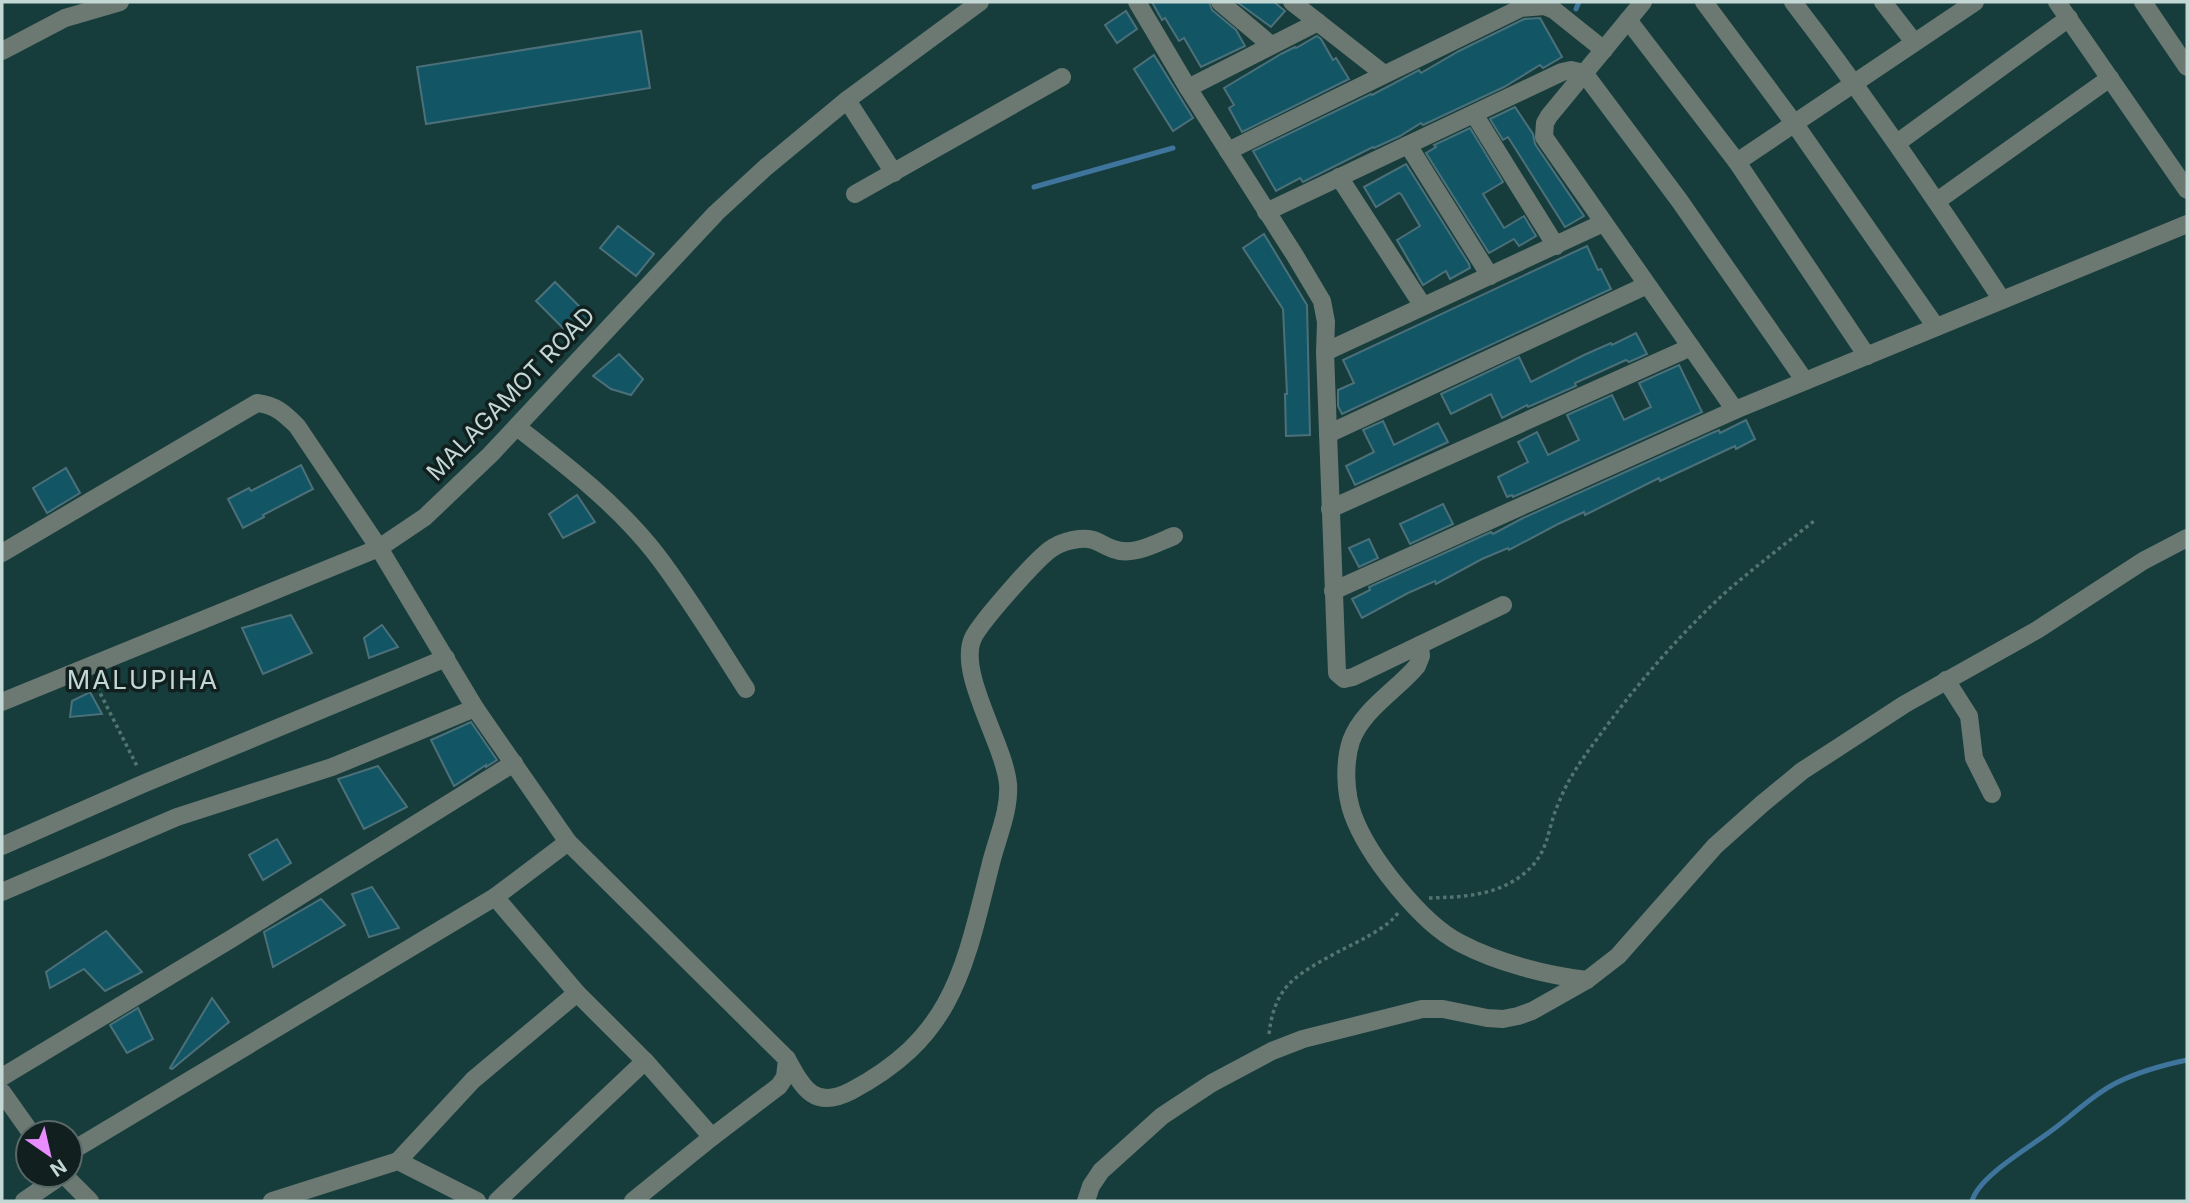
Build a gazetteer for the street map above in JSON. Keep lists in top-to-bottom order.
{
  "streets": {
    "street": ["MALAGAMOT ROAD"]
  },
  "districts": ["MALUPIHA"],
  "north": "bottom right"
}
